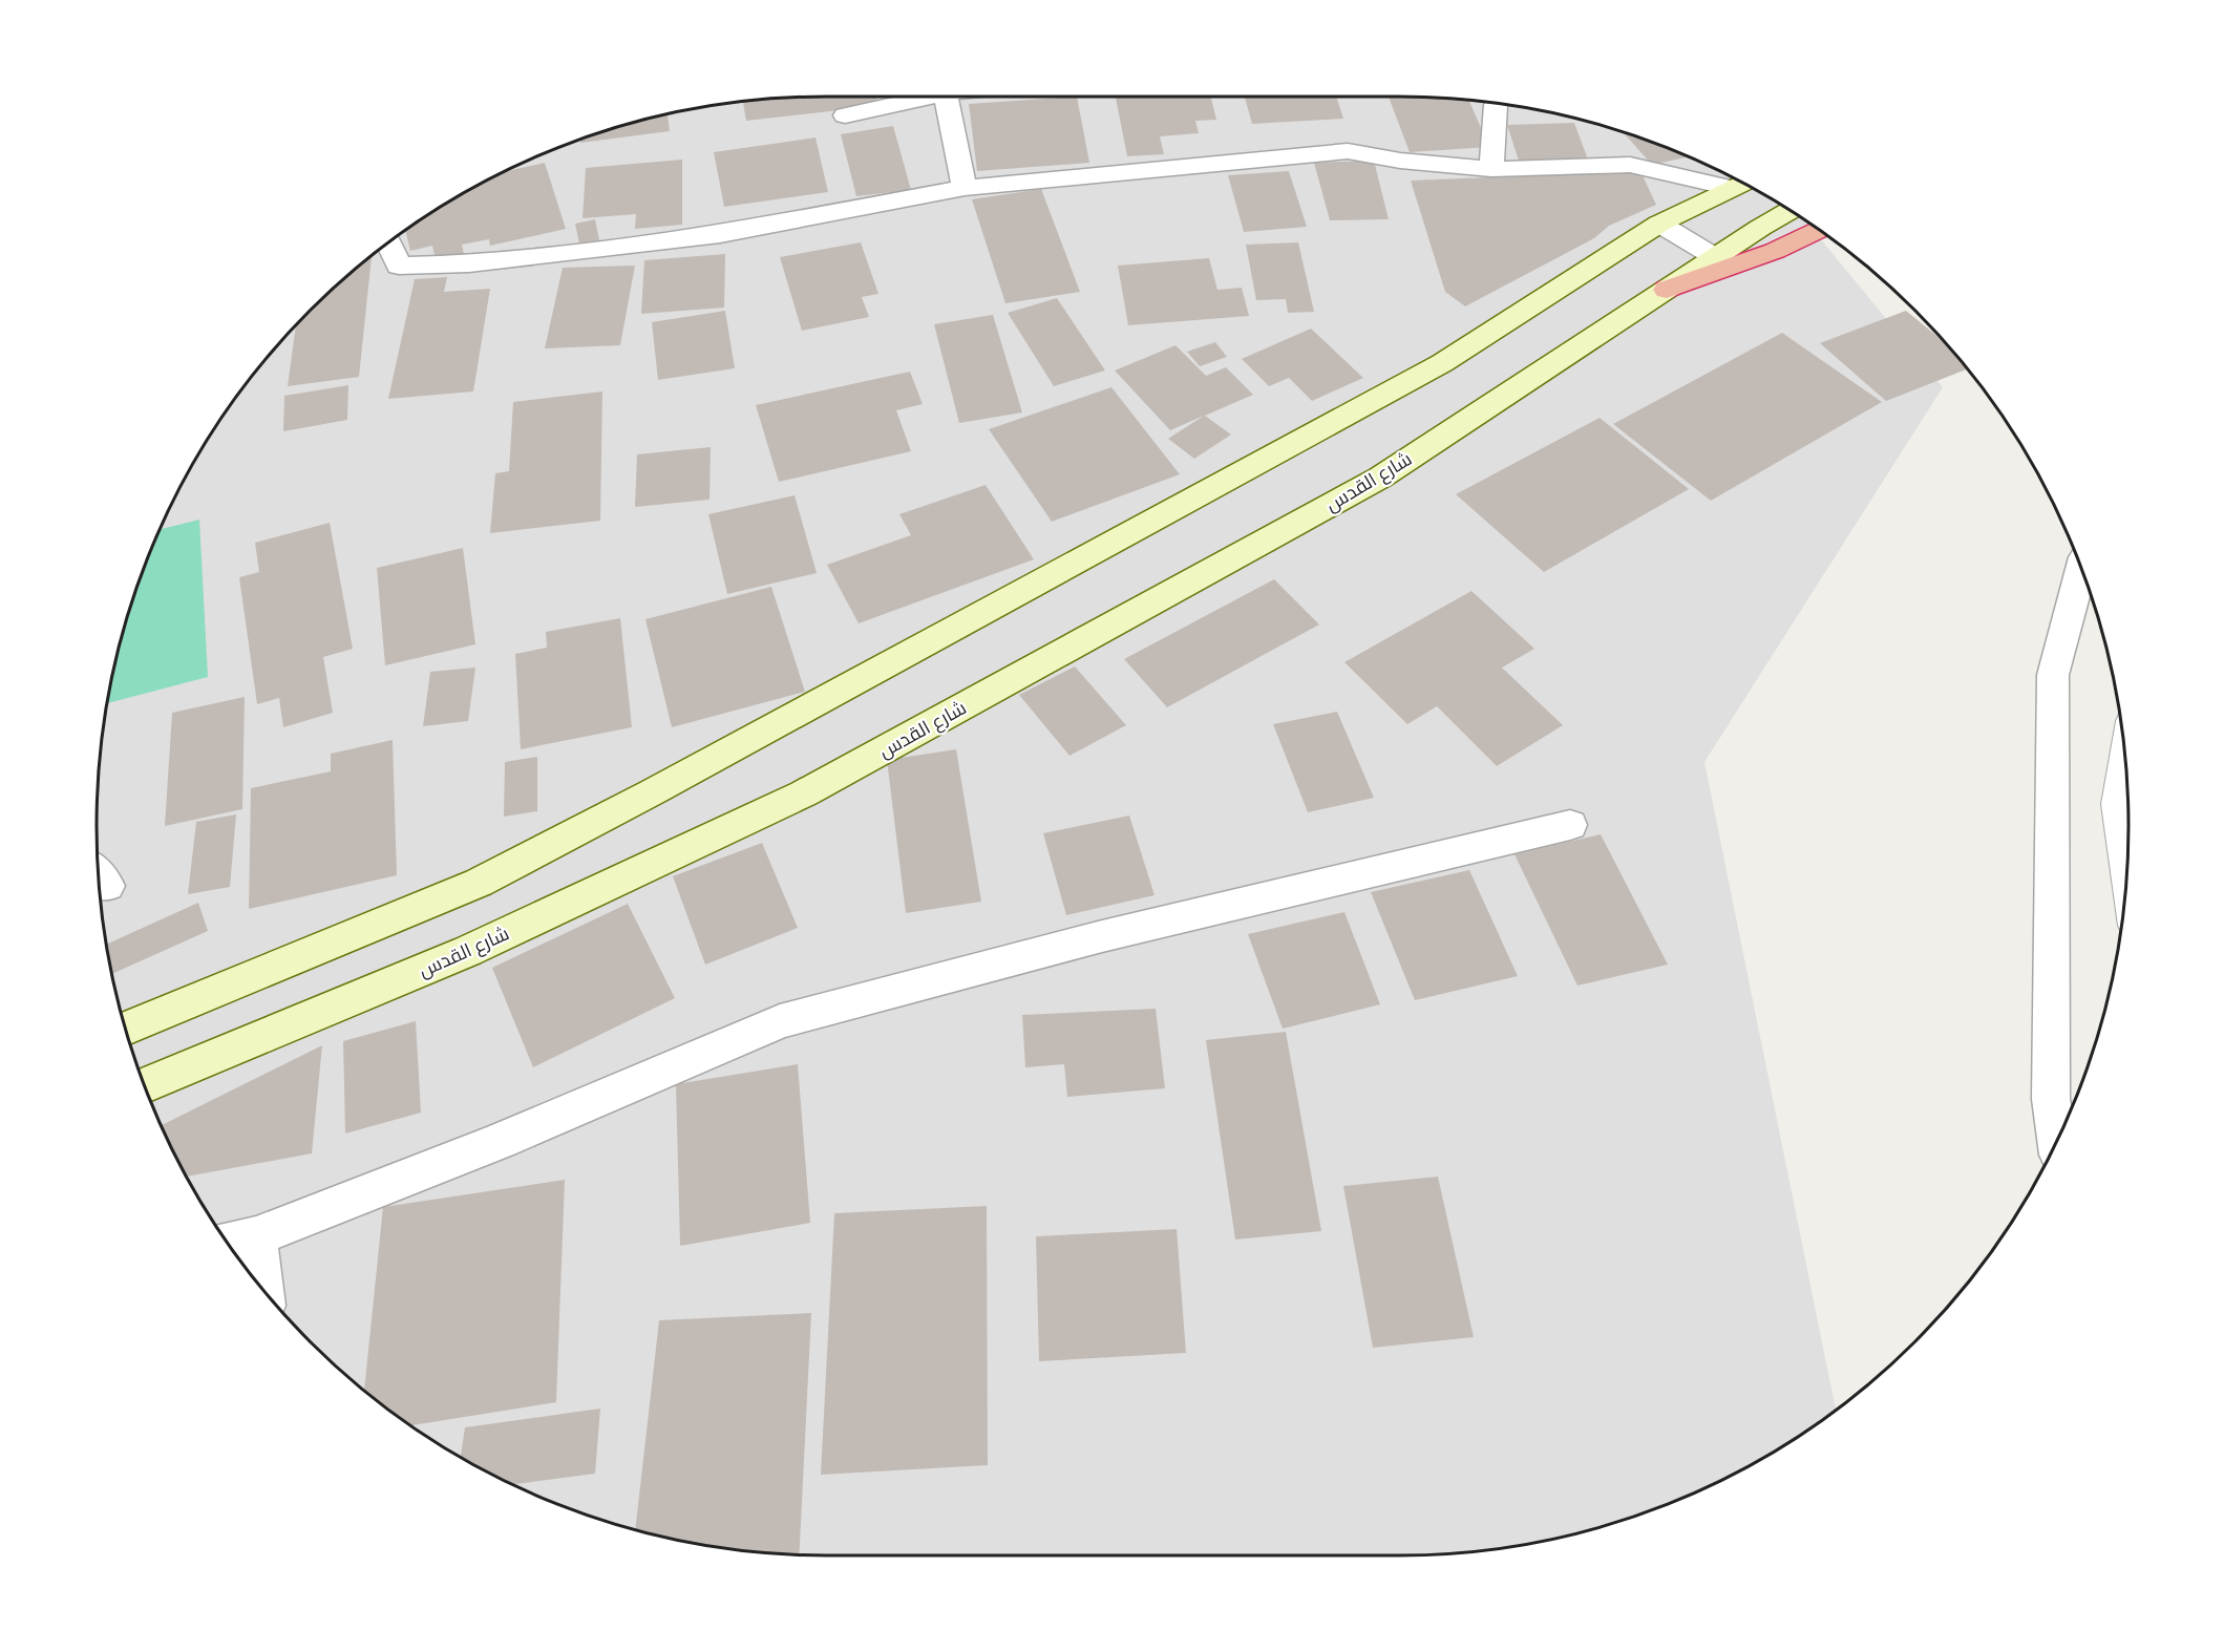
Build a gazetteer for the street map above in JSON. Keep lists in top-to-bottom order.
{
  "streets": {
    "main road": ["شارع القدس"]
  }
}
